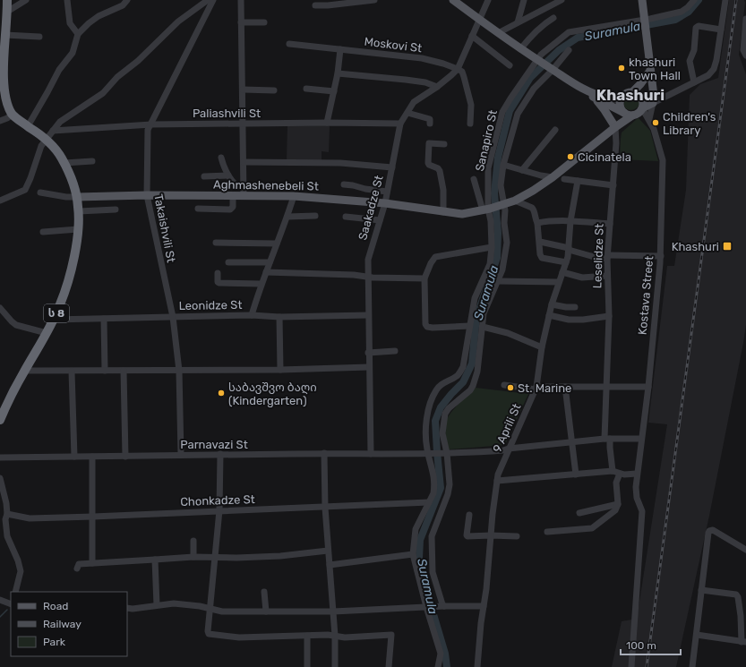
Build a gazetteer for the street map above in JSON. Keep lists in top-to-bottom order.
{
  "streets": {
    "highway": ["ს 8"],
    "main road": ["Aghmashenebeli St"],
    "street": [
      "Moskovi St",
      "Paliashvili St",
      "Sanapiro St",
      "Saakadze St",
      "Takaishvili St",
      "Leselidze St",
      "Kostava Street",
      "Leonidze St",
      "9 Aprili St",
      "Parnavazi St",
      "Chonkadze St"
    ]
  },
  "crossings": [
    ["Moskovi St", "Saakadze St"],
    ["Paliashvili St", "Saakadze St"],
    ["Paliashvili St", "Takaishvili St"],
    ["Sanapiro St", "Aghmashenebeli St"],
    ["Sanapiro St", "Parnavazi St"],
    ["Sanapiro St", "Chonkadze St"],
    ["Aghmashenebeli St", "Saakadze St"],
    ["Aghmashenebeli St", "Takaishvili St"],
    ["Aghmashenebeli St", "Leselidze St"],
    ["Aghmashenebeli St", "Kostava Street"],
    ["Aghmashenebeli St", "ს 8"],
    ["Saakadze St", "Leonidze St"],
    ["Saakadze St", "Parnavazi St"],
    ["Takaishvili St", "Leonidze St"],
    ["Takaishvili St", "Parnavazi St"],
    ["Leonidze St", "ს 8"]
  ],
  "districts": ["Khashuri"],
  "water": ["Suramula"],
  "places": {
    "other": [
      "khashuri Town Hall",
      "Children's Library",
      "Cicinatela",
      "St. Marine",
      "საბავშვო ბაღი (Kindergarten)"
    ],
    "transit": ["Khashuri"]
  },
  "legend": ["Road", "Railway", "Park"],
  "scale_bar": "100 m"
}
